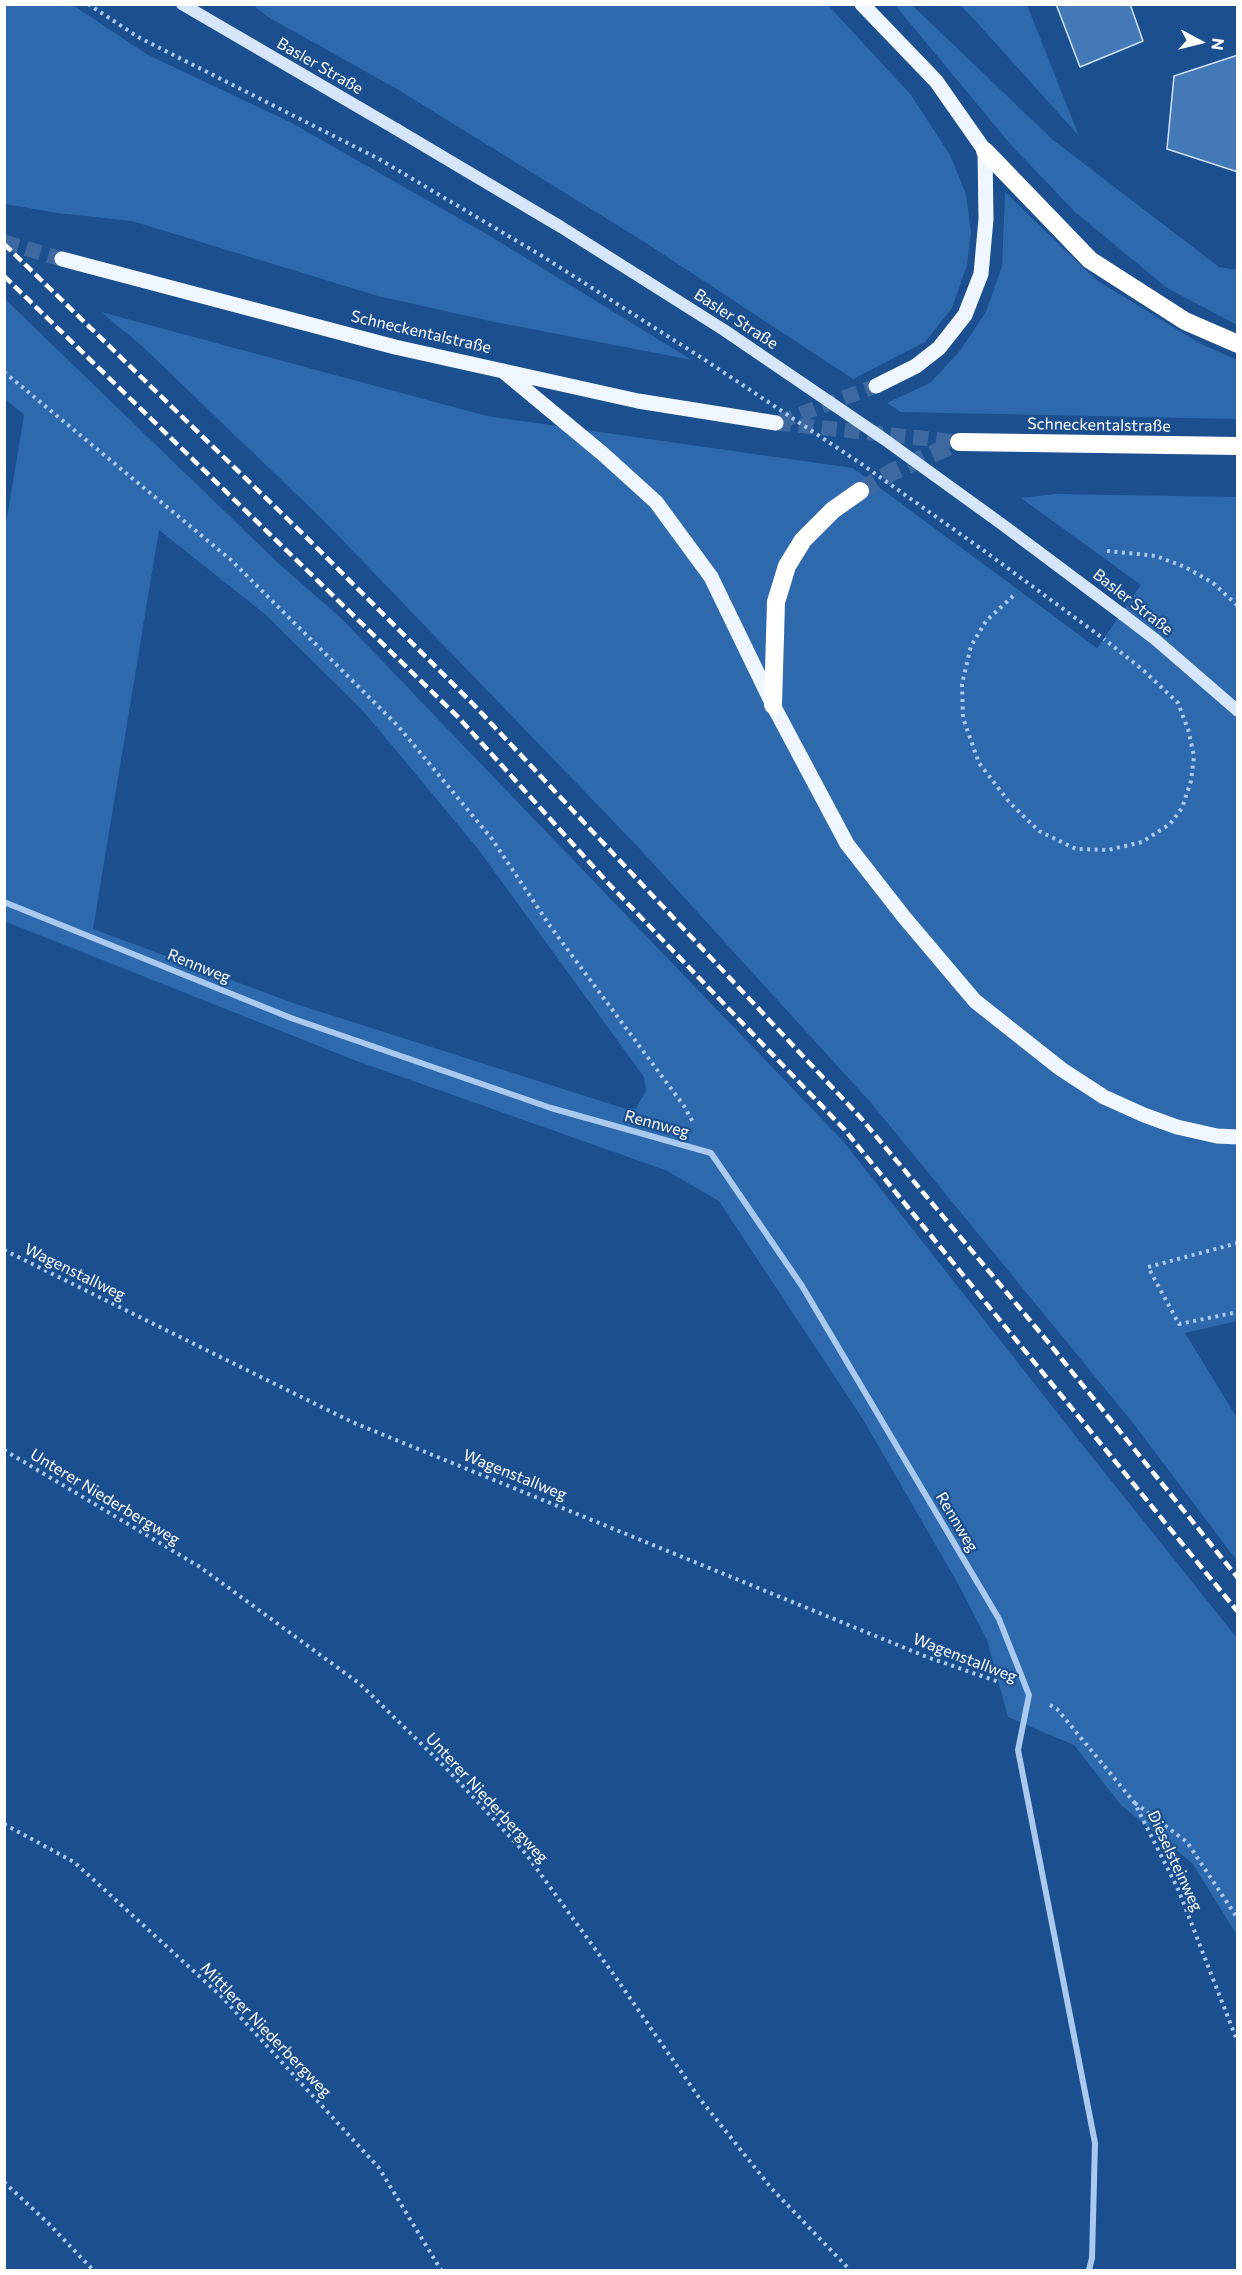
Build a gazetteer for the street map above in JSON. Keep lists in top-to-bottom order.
{
  "streets": {
    "highway": ["Schneckentalstraße"],
    "main road": ["Basler Straße"],
    "street": ["Rennweg"],
    "path": [
      "Wagenstallweg",
      "Unterer Niederbergweg",
      "Dieselsteinweg",
      "Mittlerer Niederbergweg"
    ]
  },
  "crossings": [
    ["Rennweg", "Wagenstallweg"],
    ["Wagenstallweg", "Dieselsteinweg"]
  ],
  "north": "right"
}
